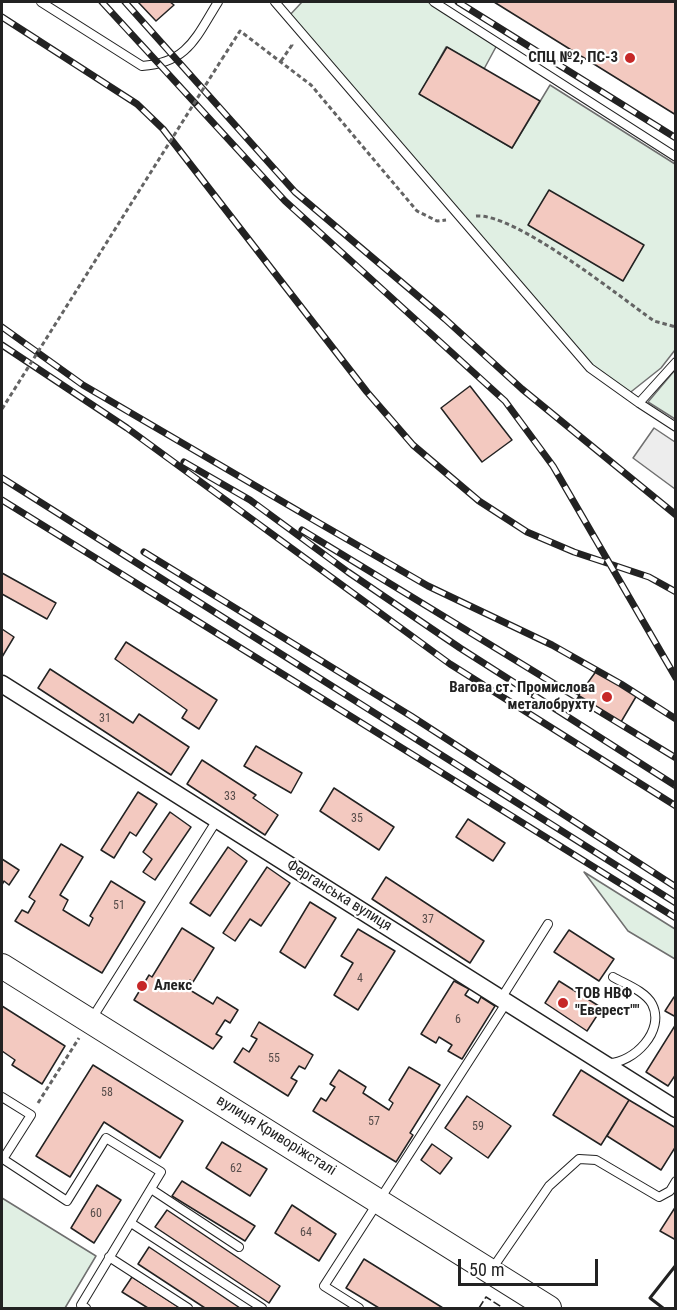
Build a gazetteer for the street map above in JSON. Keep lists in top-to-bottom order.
{
  "streets": {
    "main road": ["вулиця Криворіжсталі"],
    "street": ["Ферганська вулиця"]
  },
  "places": [
    "СПЦ №2, ПС-3",
    "Вагова ст. Промислова металобрухту",
    "Алекс",
    "ТОВ НВФ \"Еверест\"\""
  ],
  "house_numbers": [
    "31",
    "33",
    "35",
    "51",
    "37",
    "4",
    "6",
    "55",
    "58",
    "57",
    "59",
    "62",
    "60",
    "64"
  ],
  "scale_bar": "50 m"
}
